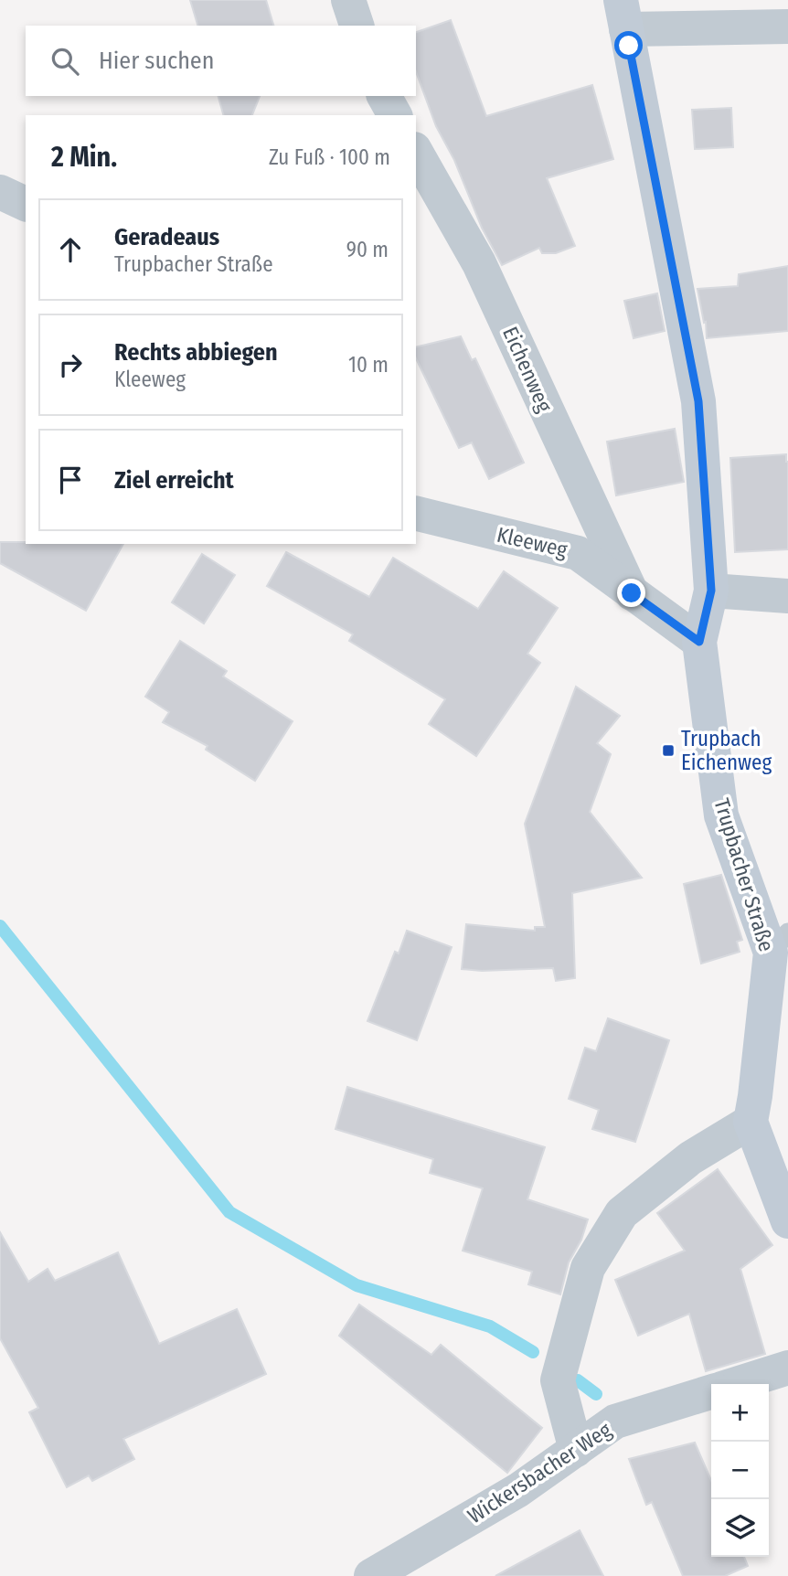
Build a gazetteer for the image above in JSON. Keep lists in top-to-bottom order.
{
  "streets": {
    "street": [
      "Eichenweg",
      "Kleeweg",
      "Trupbacher Straße",
      "Wickersbacher Weg"
    ]
  },
  "crossings": [
    ["Eichenweg", "Kleeweg"],
    ["Kleeweg", "Trupbacher Straße"]
  ],
  "places": {
    "transit": ["Trupbach Eichenweg"]
  },
  "page": {
    "search": "Hier suchen",
    "heading": ["2 Min.", "Zu Fuß · 100 m"],
    "list": [
      ["Geradeaus", "Trupbacher Straße", "90 m"],
      ["Rechts abbiegen", "Kleeweg", "10 m"],
      "Ziel erreicht"
    ],
    "map_buttons": ["+", "−"]
  }
}
